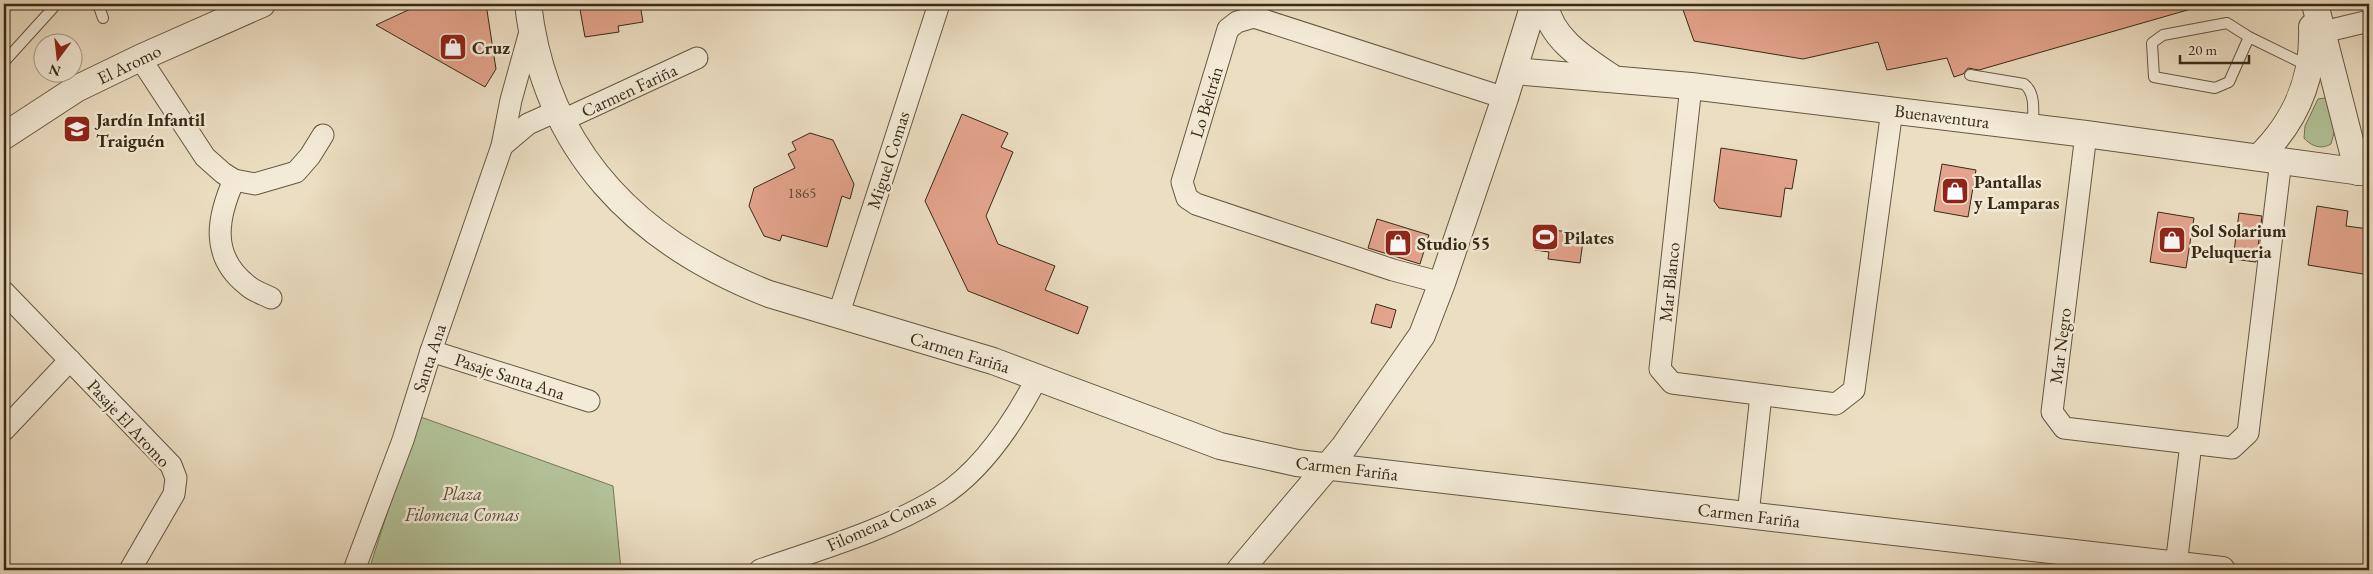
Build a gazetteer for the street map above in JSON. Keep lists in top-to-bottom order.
{
  "streets": {
    "street": [
      "El Aromo",
      "Carmen Fariña",
      "Lo Beltrán",
      "Buenaventura",
      "Miguel Comas",
      "Mar Blanco",
      "Mar Negro",
      "Santa Ana",
      "Pasaje Santa Ana",
      "Pasaje El Aromo",
      "Filomena Comas"
    ]
  },
  "crossings": [
    ["Carmen Fariña", "Miguel Comas"],
    ["Carmen Fariña", "Santa Ana"],
    ["Carmen Fariña", "Filomena Comas"],
    ["Buenaventura", "Mar Blanco"],
    ["Buenaventura", "Mar Negro"],
    ["Santa Ana", "Pasaje Santa Ana"]
  ],
  "parks": ["Plaza Filomena Comas"],
  "places": {
    "shop": [
      "Cruz",
      "Pantallas y Lamparas",
      "Sol Solarium Peluqueria",
      "Studio 55"
    ],
    "school or university": ["Jardín Infantil Traiguén"],
    "sports": ["Pilates"]
  },
  "house_numbers": ["1865"],
  "scale_bar": "20 m",
  "north": "bottom"
}
